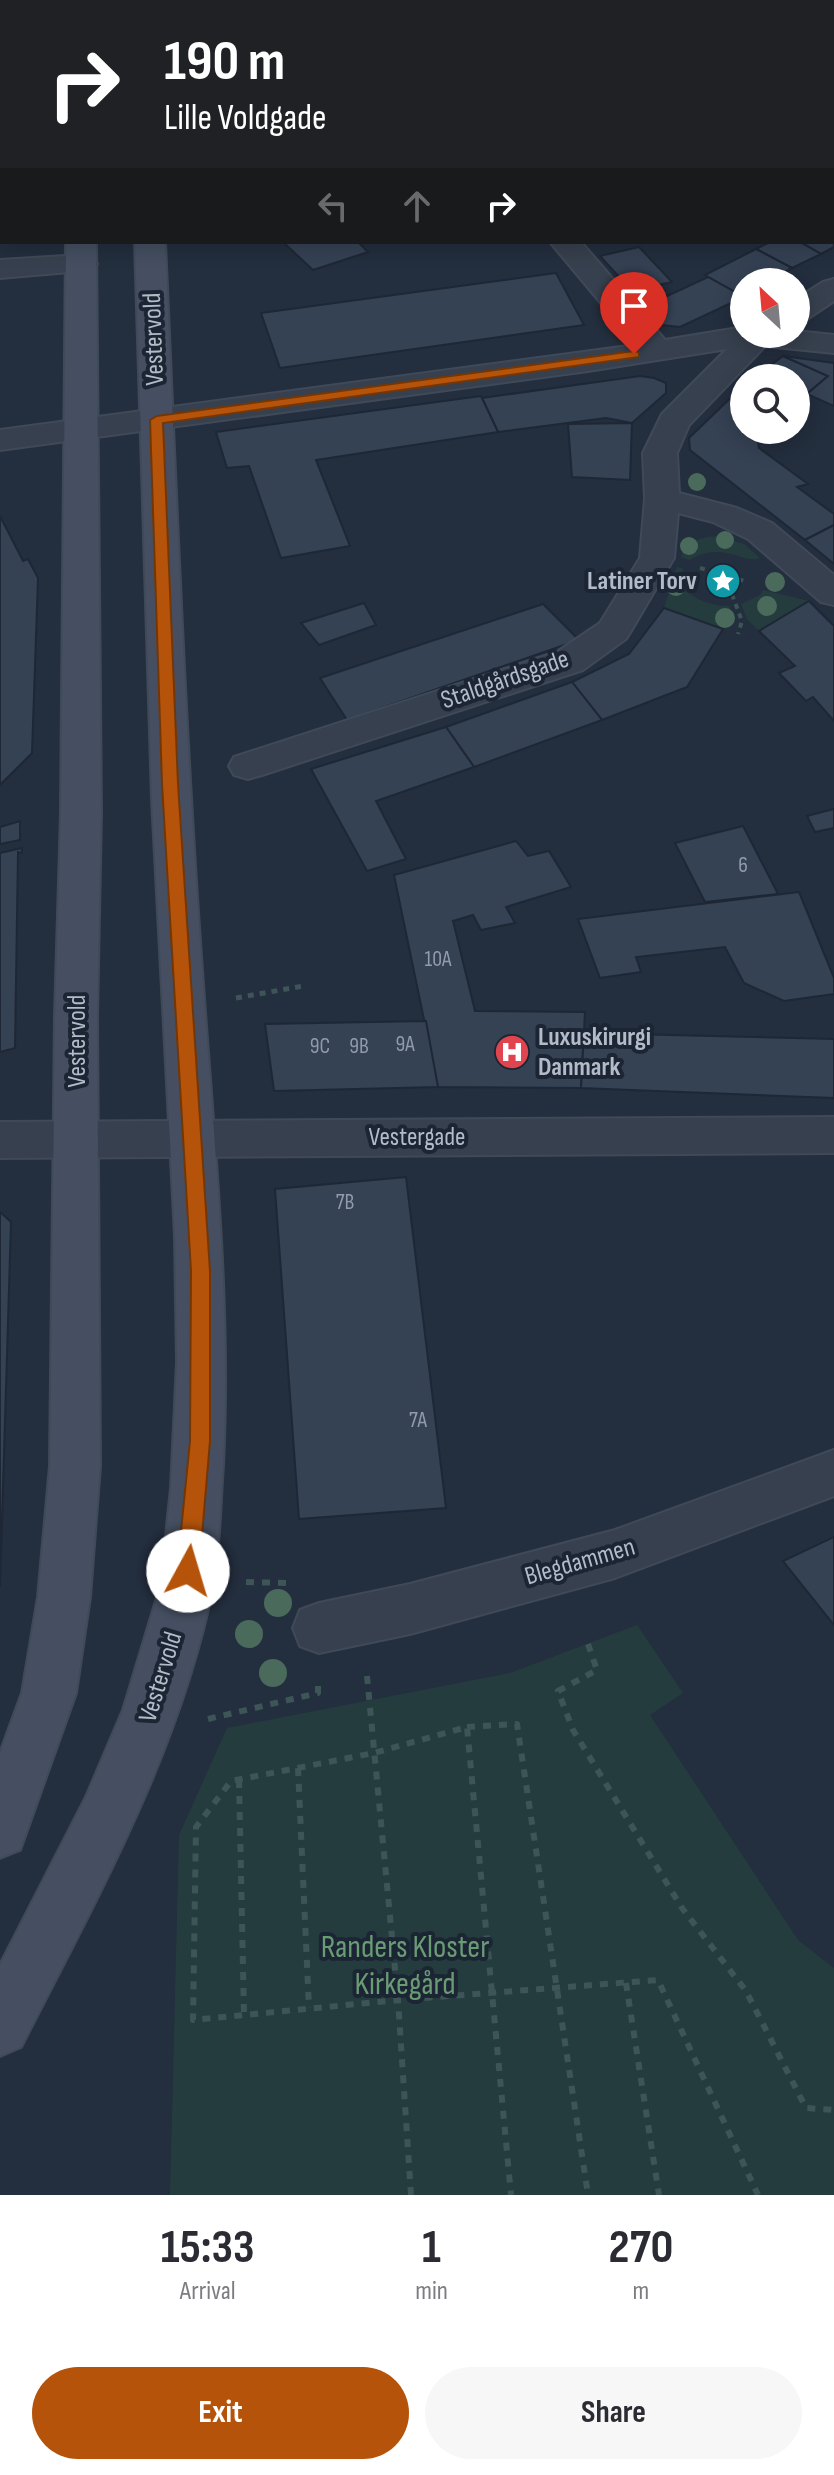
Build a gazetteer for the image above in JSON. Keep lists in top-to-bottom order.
{
  "streets": {
    "main road": ["Vestervold"],
    "street": ["Staldgårdsgade", "Vestergade", "Blegdammen"]
  },
  "crossings": [
    ["Vestervold", "Vestergade"]
  ],
  "parks": ["Randers Kloster Kirkegård"],
  "places": {
    "place": ["Latiner Torv"],
    "hospital": ["Luxuskirurgi Danmark"]
  },
  "house_numbers": [
    "6",
    "10A",
    "9A",
    "9C",
    "9B",
    "7B",
    "7A"
  ],
  "north": "top left",
  "page": {
    "turn": ["190 m", "Lille Voldgade"],
    "eta": [
      "15:33",
      "Arrival",
      "1",
      "min",
      "270",
      "m"
    ],
    "buttons": ["Exit", "Share"]
  }
}
